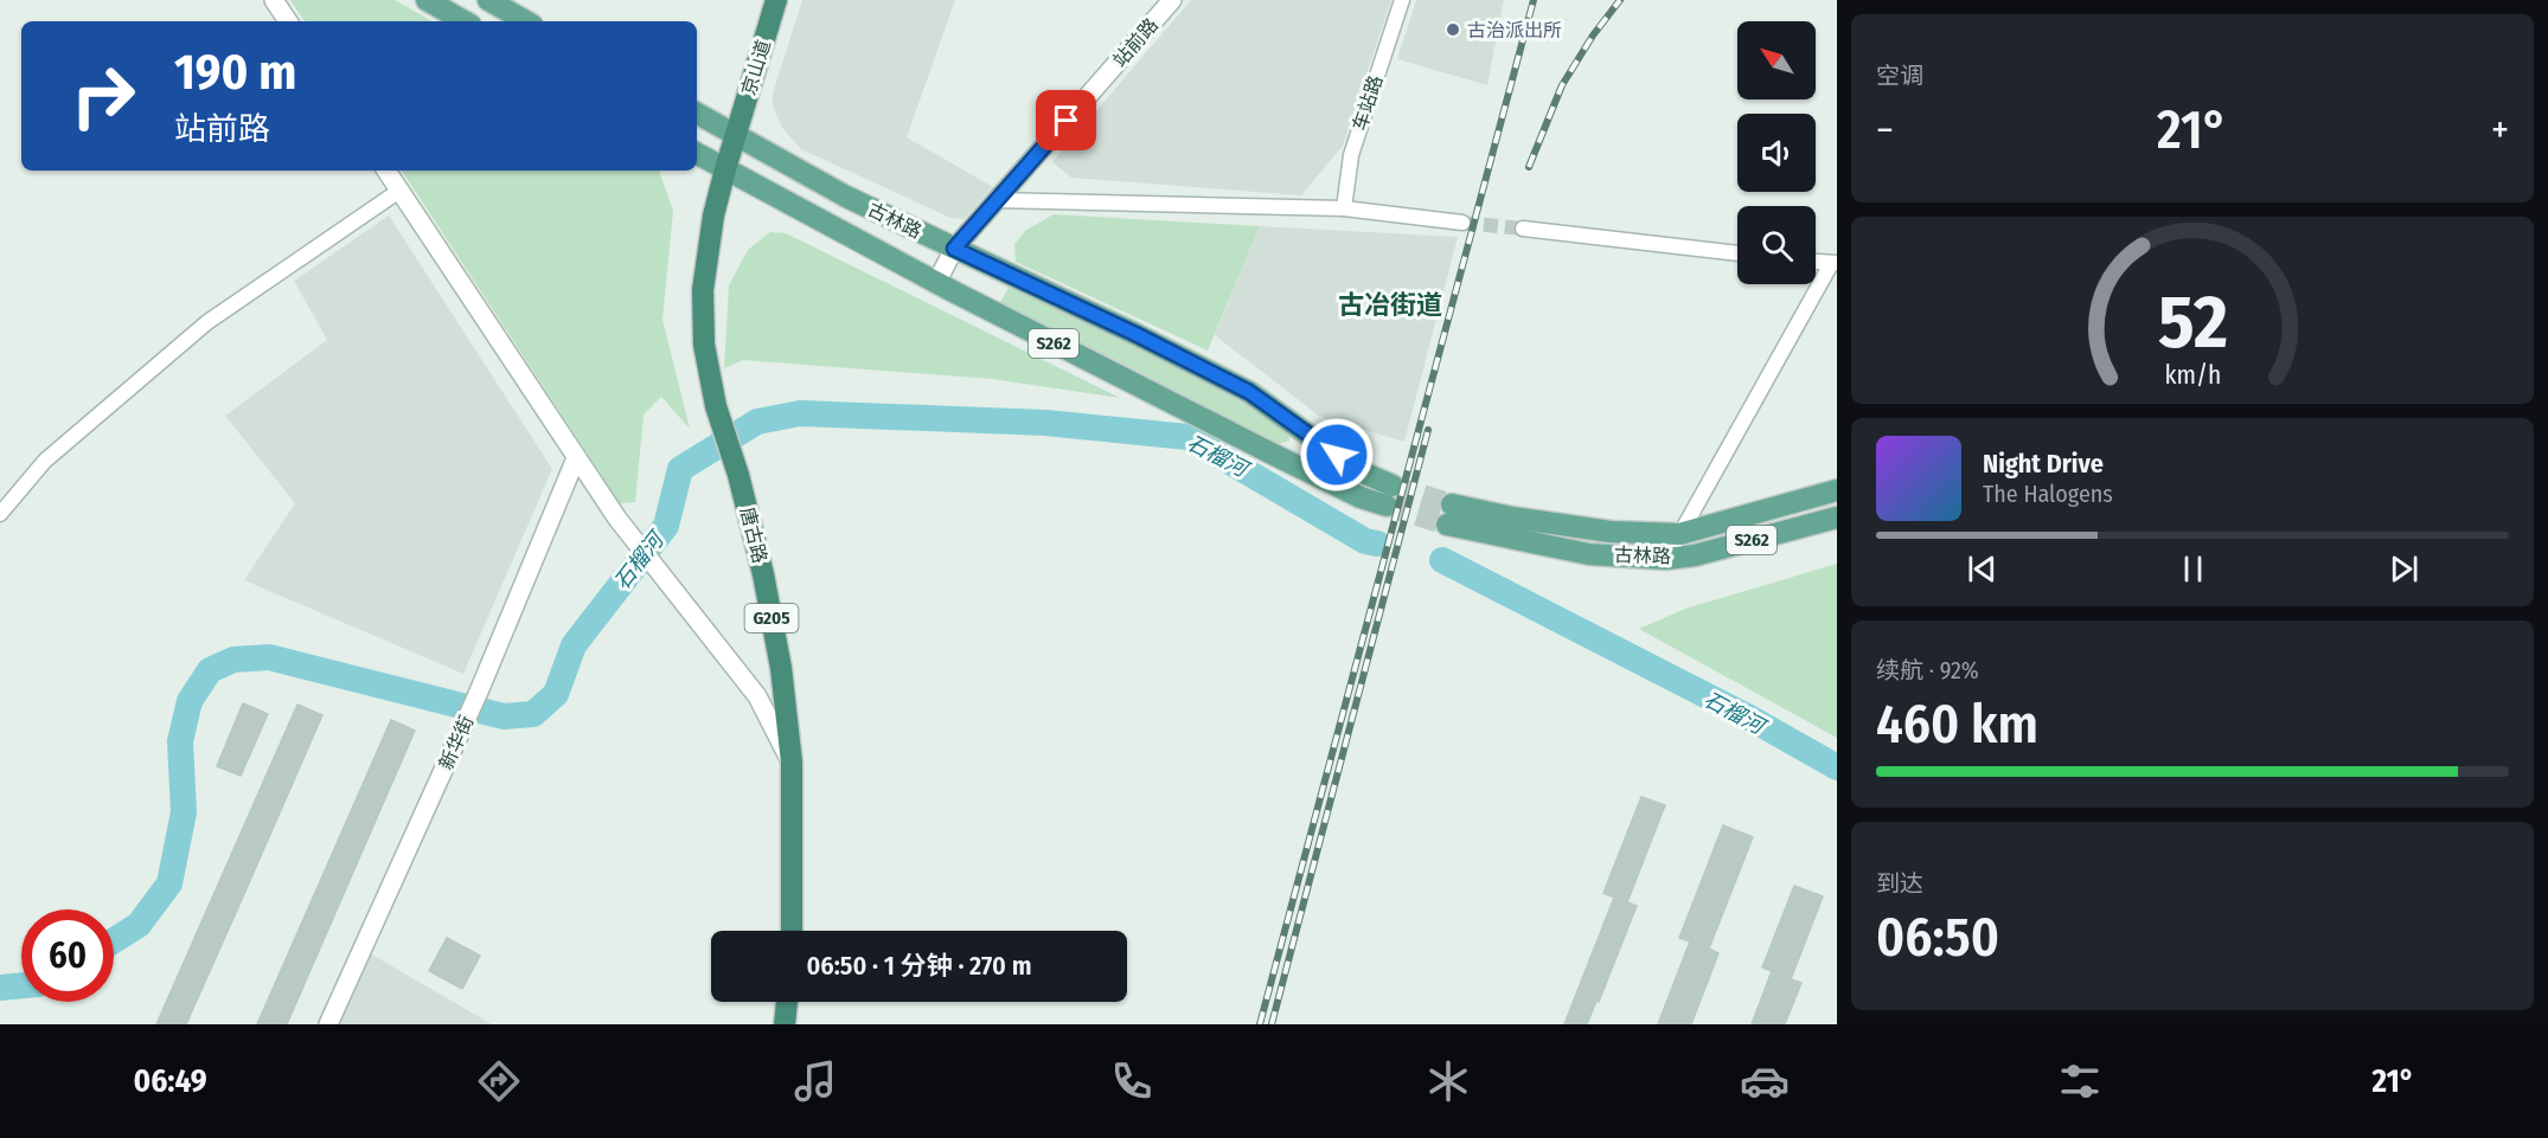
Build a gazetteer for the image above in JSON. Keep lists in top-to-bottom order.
{
  "streets": {
    "highway": ["京山道", "唐古路", "G205"],
    "main road": ["古林路", "S262"],
    "street": ["站前路", "车站路", "新华街"]
  },
  "crossings": [
    ["站前路", "古林路"],
    ["京山道", "古林路"],
    ["京山道", "S262"],
    ["京山道", "唐古路"],
    ["古林路", "S262"],
    ["古林路", "唐古路"],
    ["S262", "唐古路"]
  ],
  "districts": ["古冶街道"],
  "water": ["石榴河"],
  "places": ["古治派出所"],
  "north": "top left",
  "page": {
    "tile": [
      "空调",
      ["续航 · 92%", "460 km"],
      ["到达", "06:50"]
    ],
    "turn": ["190 m", "站前路"],
    "heat": ["−", "21°", "+"],
    "song": ["Night Drive", "The Halogens"],
    "limit": "60",
    "trip": "06:50 · 1 分钟 · 270 m",
    "tabs": ["06:49", "21°"],
    "gauge": ["52", "km/h"]
  }
}
